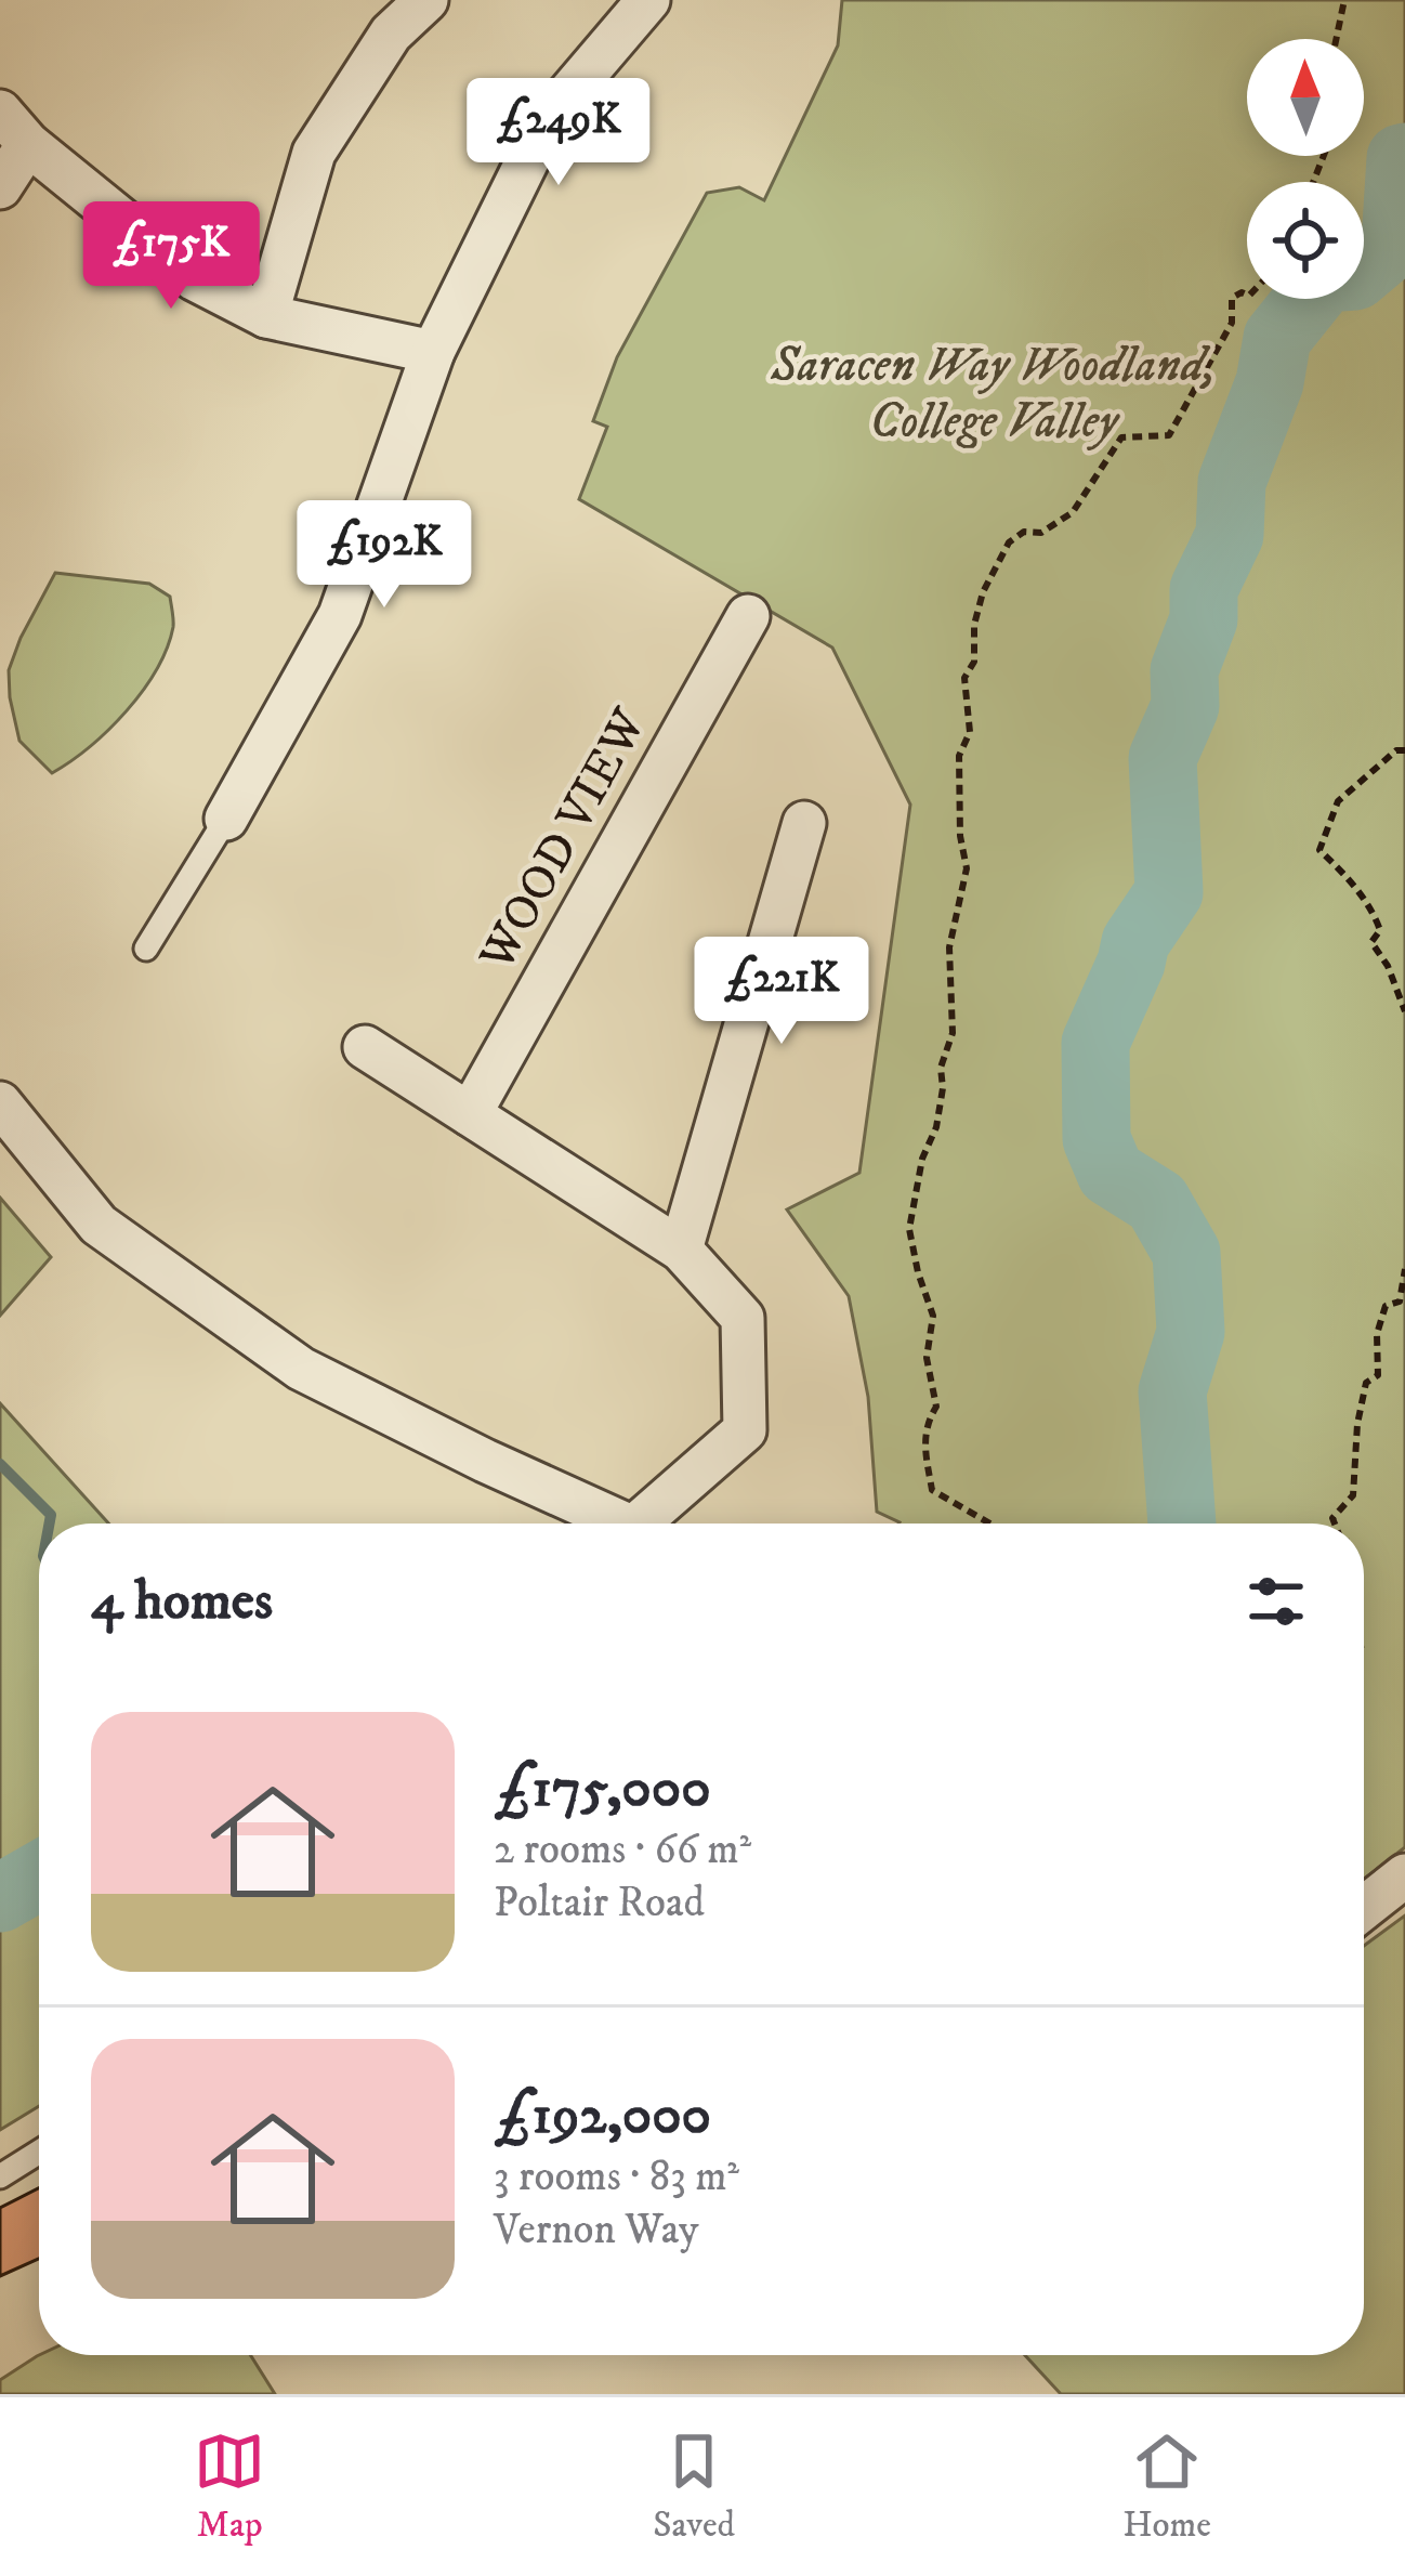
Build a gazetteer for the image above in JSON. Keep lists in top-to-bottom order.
{
  "streets": {
    "street": ["WOOD VIEW"]
  },
  "parks": ["Saracen Way Woodland, College Valley"],
  "north": "top",
  "page": {
    "price": [
      "£249K",
      "£175K",
      "£192K",
      "£221K"
    ],
    "heading": "4 homes",
    "list": [
      {
        "name": "£175,000",
        "note": "2 rooms · 66 m² · Poltair Road"
      },
      {
        "name": "£192,000",
        "note": "3 rooms · 83 m² · Vernon Way"
      }
    ],
    "tabs": ["Map", "Saved", "Home"]
  }
}
